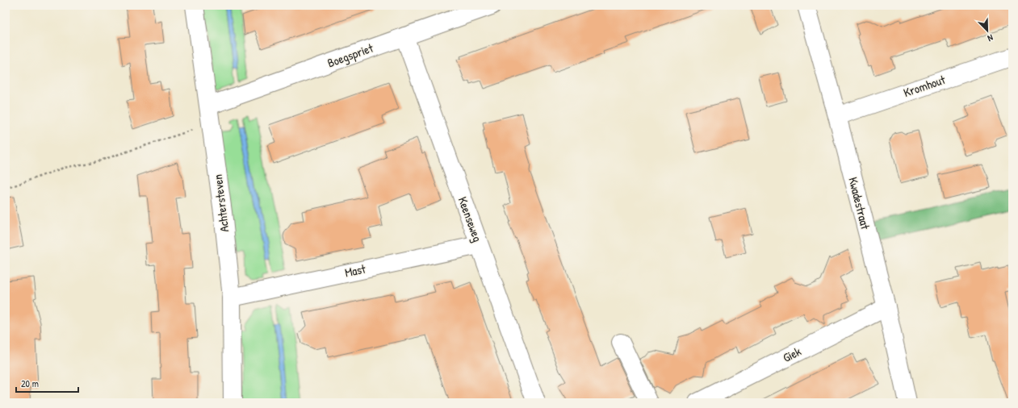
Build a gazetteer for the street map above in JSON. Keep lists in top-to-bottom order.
{
  "streets": {
    "street": [
      "Boegspriet",
      "Kromhout",
      "Achtersteven",
      "Kwadestraat",
      "Keenseweg",
      "Mast",
      "Giek"
    ]
  },
  "crossings": [
    ["Boegspriet", "Achtersteven"],
    ["Boegspriet", "Keenseweg"],
    ["Kromhout", "Kwadestraat"],
    ["Achtersteven", "Mast"],
    ["Kwadestraat", "Giek"],
    ["Keenseweg", "Mast"]
  ],
  "scale_bar": "20 m",
  "north": "bottom right"
}
